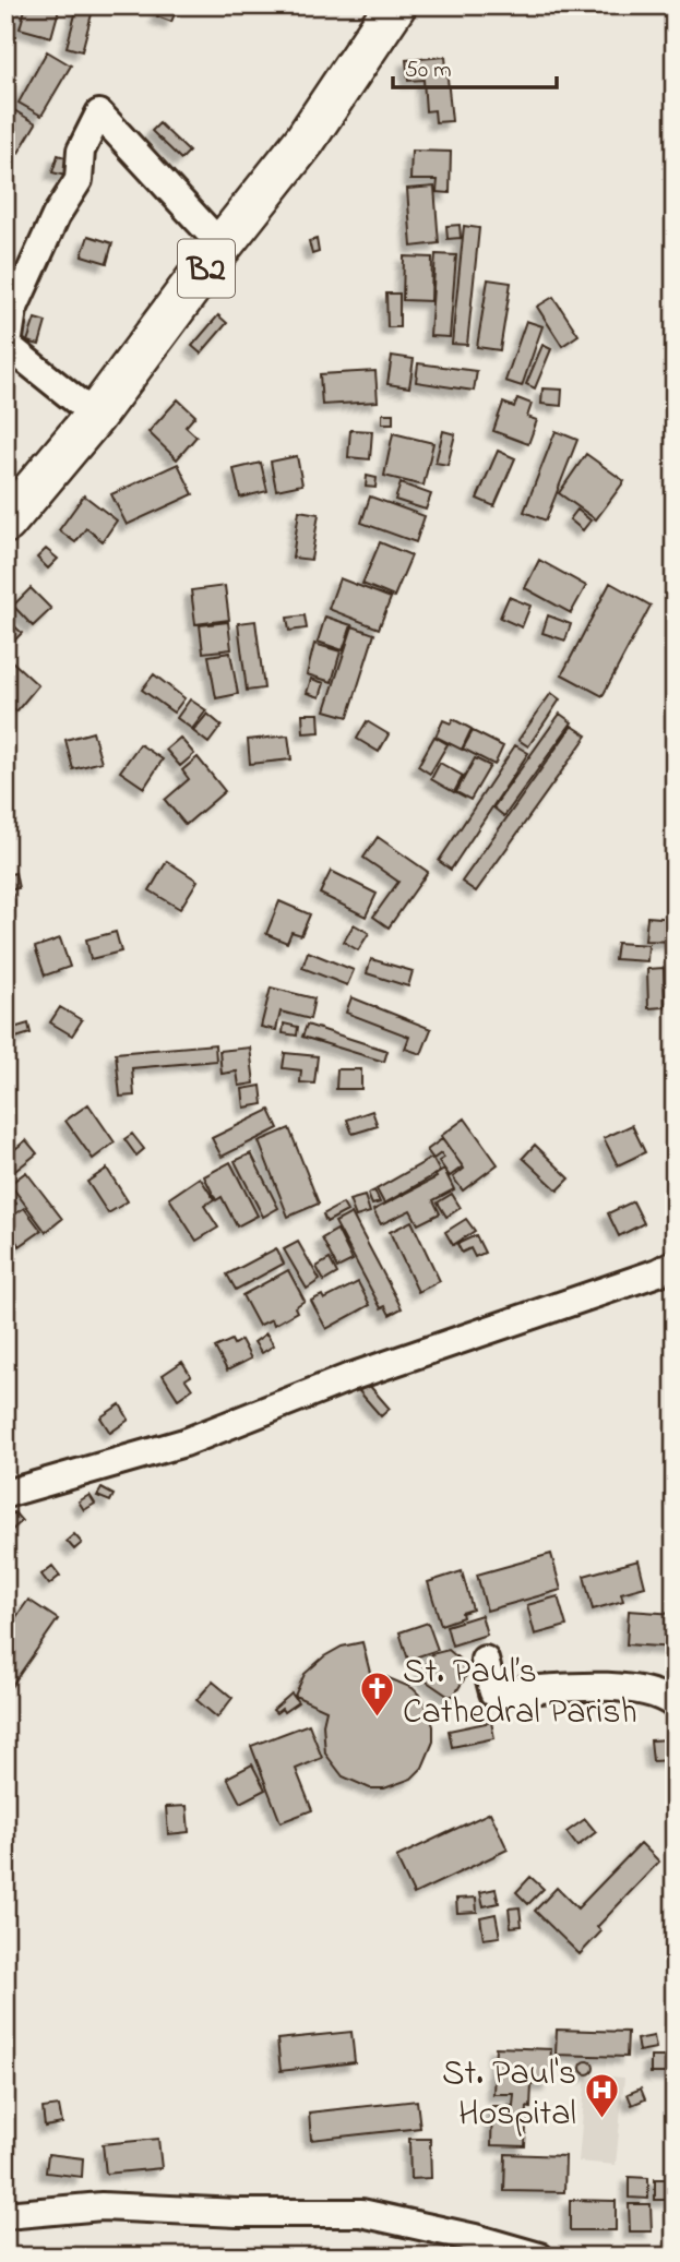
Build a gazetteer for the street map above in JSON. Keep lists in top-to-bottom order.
{
  "streets": {
    "highway": ["B2"]
  },
  "places": {
    "church": ["St. Paul’s Cathedral Parish"],
    "hospital": ["St. Paul's Hospital"]
  },
  "scale_bar": "50 m"
}
